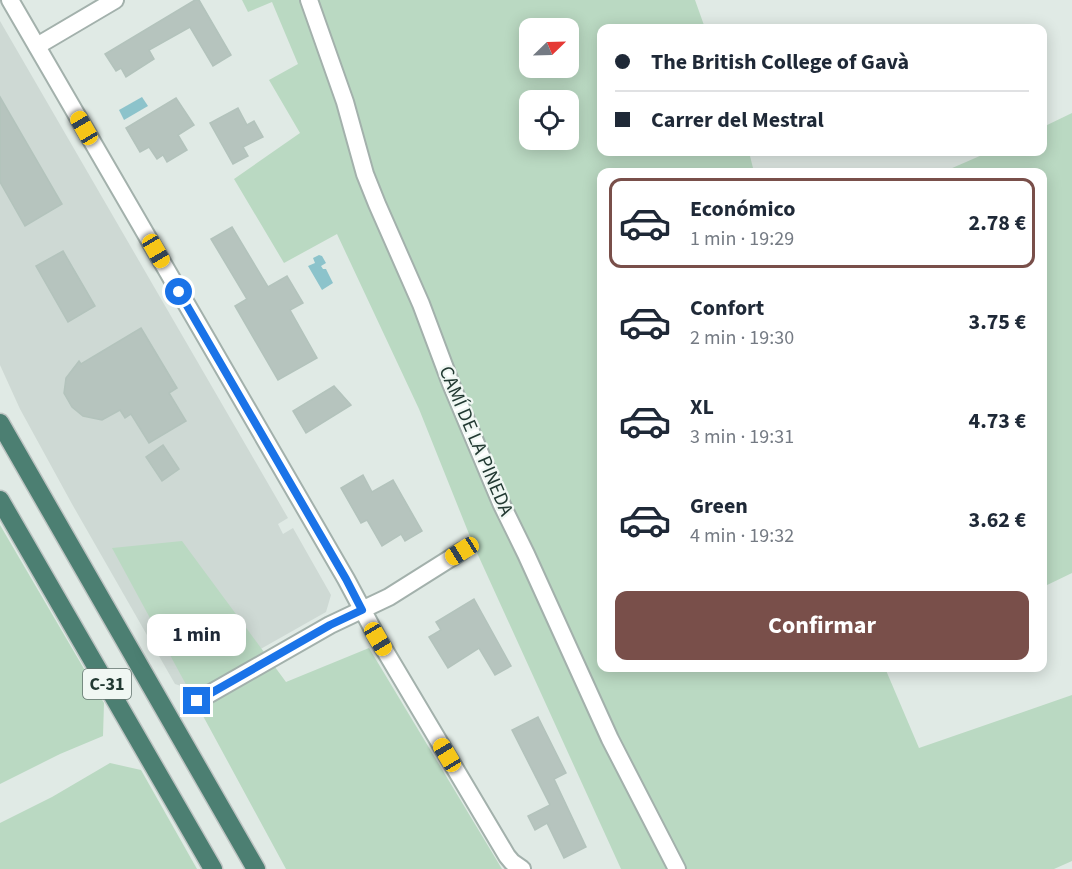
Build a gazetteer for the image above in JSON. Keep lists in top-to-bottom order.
{
  "streets": {
    "highway": ["C-31"],
    "street": ["CAMÍ DE LA PINEDA"]
  },
  "north": "top right",
  "page": {
    "banner": ["The British College of Gavà", "Carrer del Mestral"],
    "list": [
      {
        "name": "Económico",
        "note": "1 min · 19:29",
        "value": "2.78 €"
      },
      {
        "name": "Confort",
        "note": "2 min · 19:30",
        "value": "3.75 €"
      },
      {
        "name": "XL",
        "note": "3 min · 19:31",
        "value": "4.73 €"
      },
      {
        "name": "Green",
        "note": "4 min · 19:32",
        "value": "3.62 €"
      }
    ],
    "buttons": "Confirmar",
    "bubble": "1 min"
  }
}
